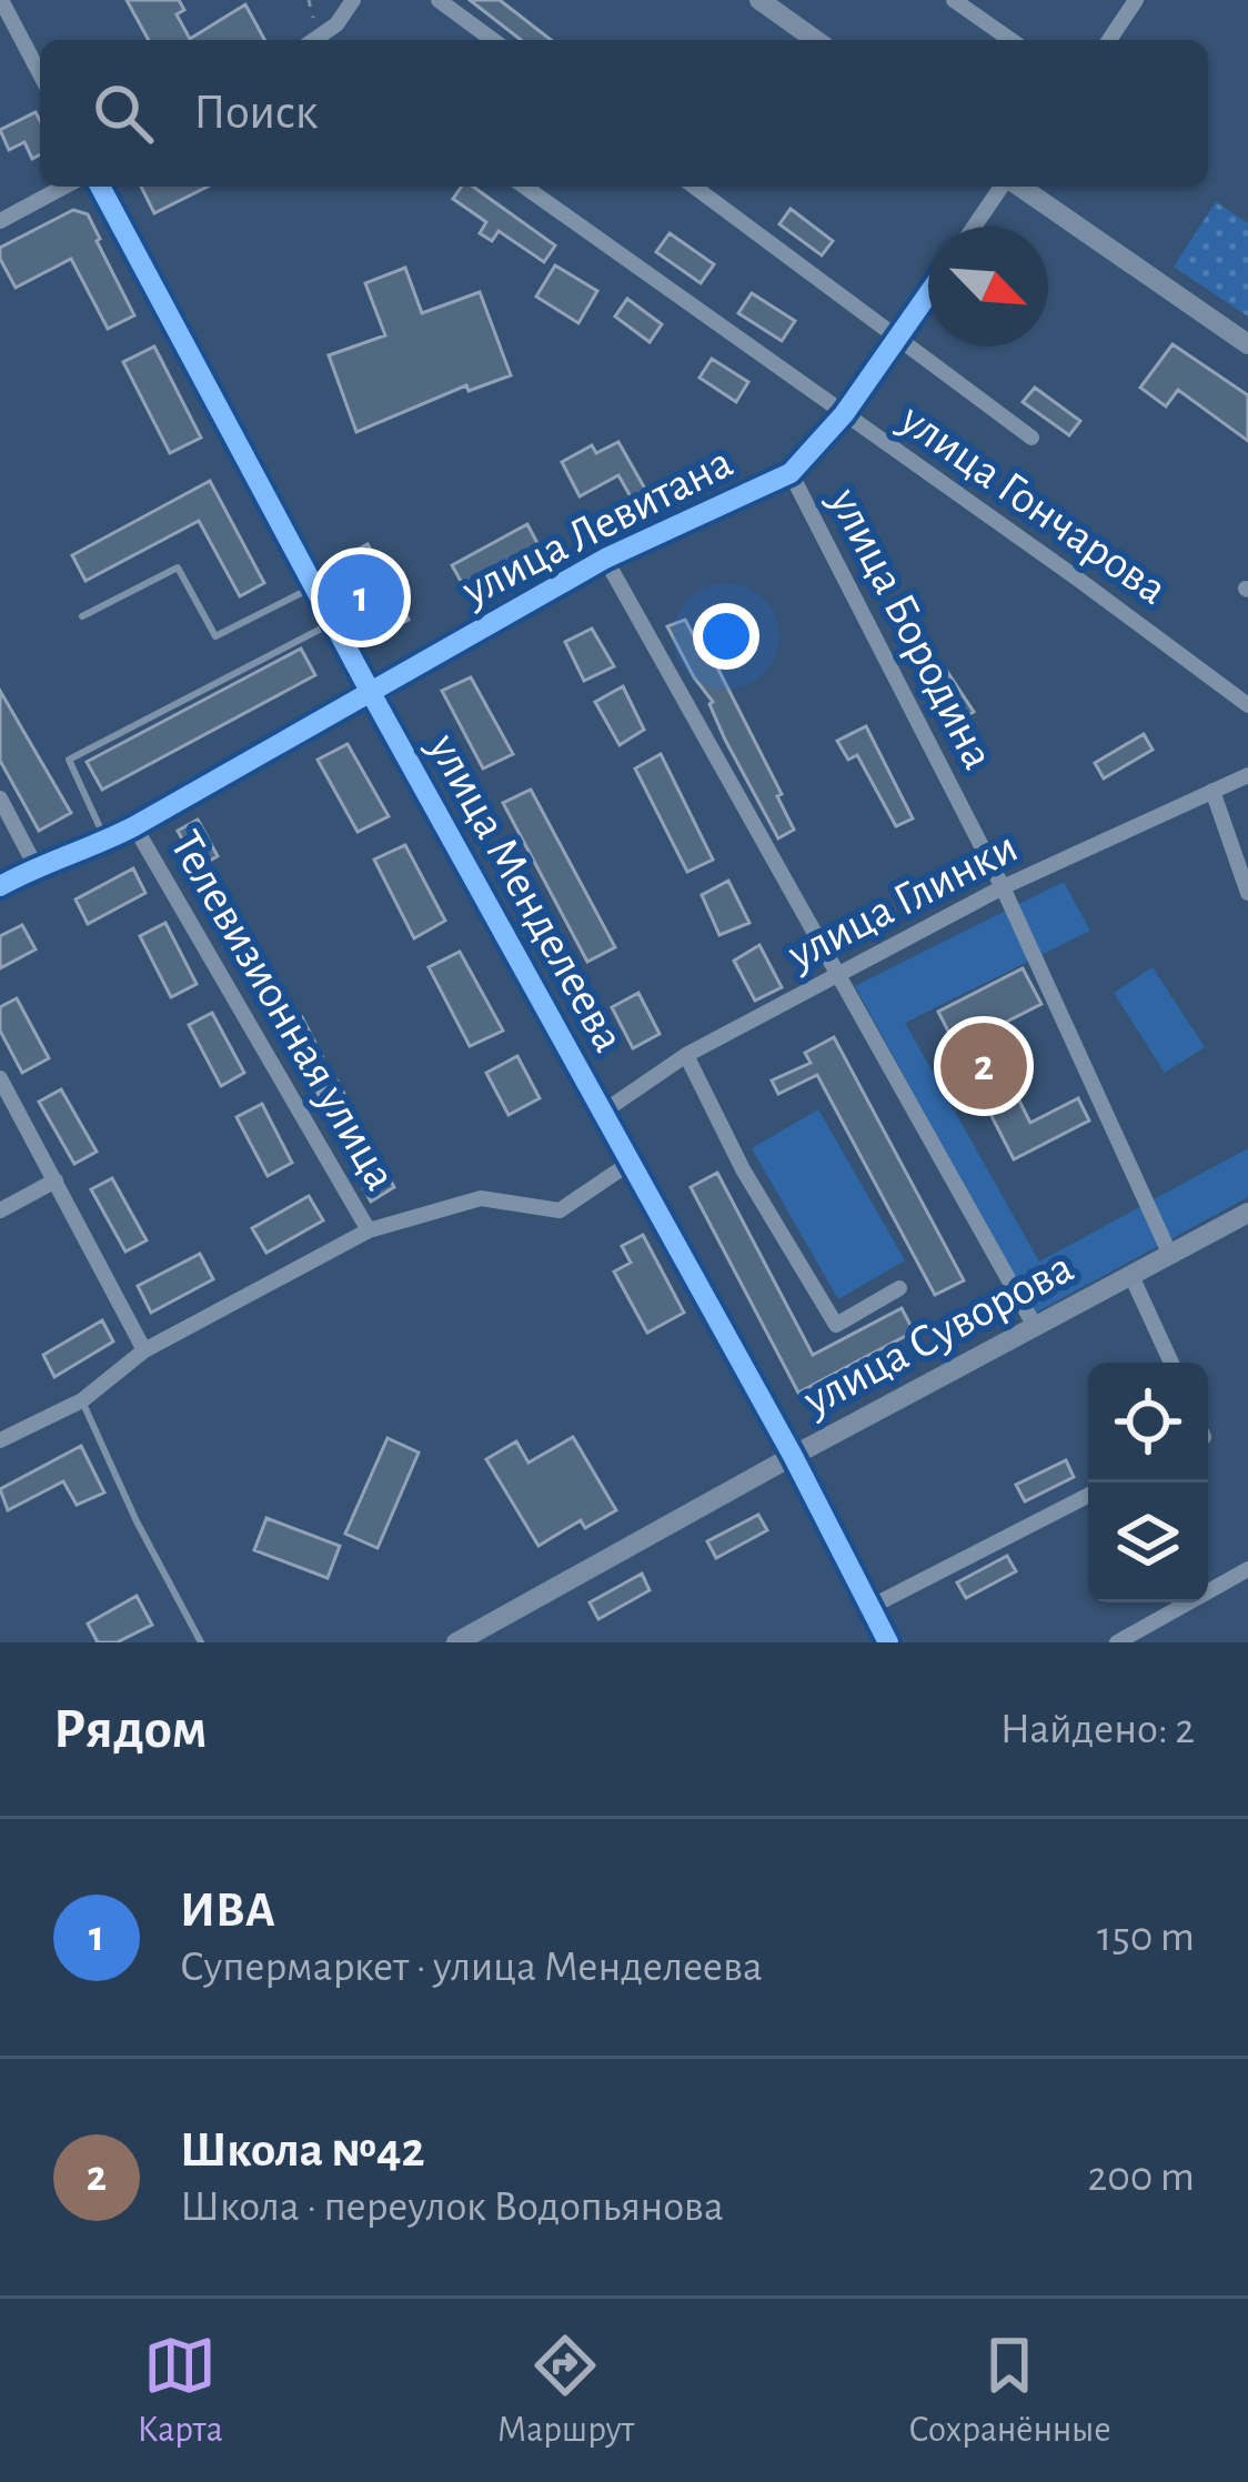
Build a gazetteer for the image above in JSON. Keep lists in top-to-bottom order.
{
  "streets": {
    "street": [
      "улица Гончарова",
      "улица Левитана",
      "улица Бородина",
      "улица Менделеева",
      "улица Глинки",
      "Телевизионная улица",
      "улица Суворова"
    ]
  },
  "crossings": [
    ["улица Гончарова", "улица Левитана"],
    ["улица Левитана", "улица Бородина"],
    ["улица Левитана", "улица Менделеева"],
    ["улица Левитана", "Телевизионная улица"],
    ["улица Бородина", "улица Глинки"],
    ["улица Бородина", "улица Суворова"],
    ["улица Менделеева", "улица Глинки"],
    ["улица Менделеева", "улица Суворова"]
  ],
  "north": "bottom right",
  "page": {
    "search": "Поиск",
    "pins": ["1", "2"],
    "heading": ["Рядом", "Найдено: 2"],
    "list": [
      {
        "mark": "1",
        "name": "ИВА",
        "note": "Супермаркет · улица Менделеева",
        "value": "150 m"
      },
      {
        "mark": "2",
        "name": "Школа №42",
        "note": "Школа · переулок Водопьянова",
        "value": "200 m"
      }
    ],
    "nav": ["Карта", "Маршрут", "Сохранённые"]
  }
}
